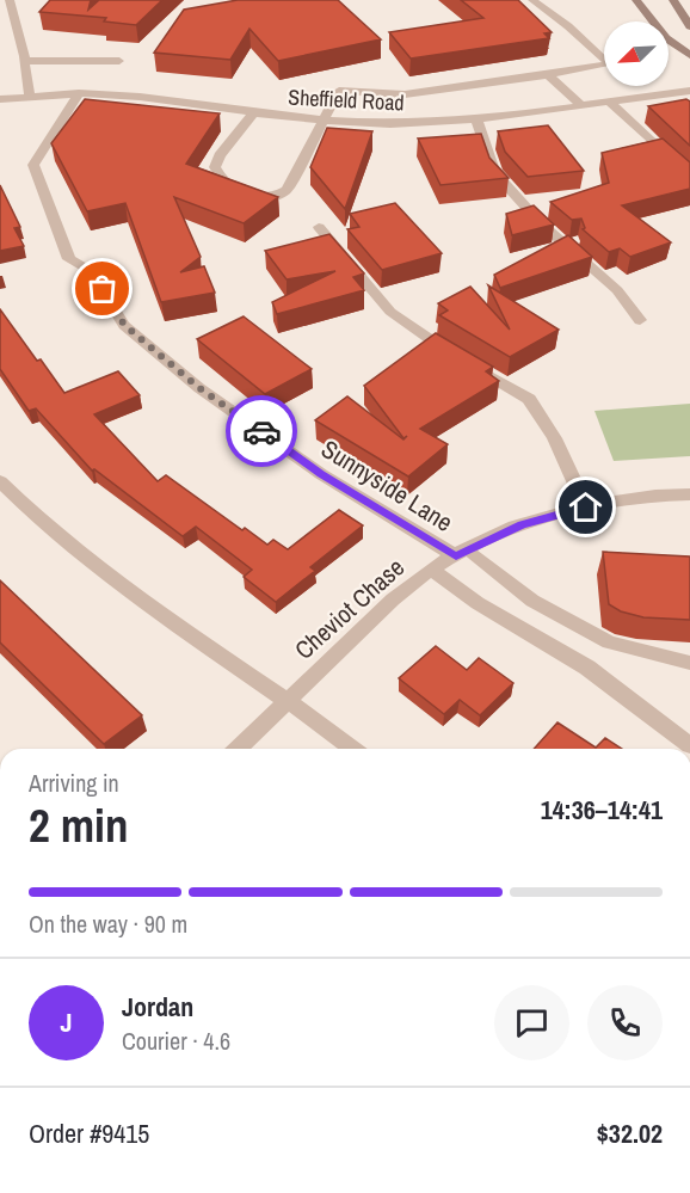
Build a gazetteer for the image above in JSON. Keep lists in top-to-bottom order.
{
  "streets": {
    "street": ["Sheffield Road", "Sunnyside Lane", "Cheviot Chase"]
  },
  "crossings": [
    ["Sheffield Road", "Sunnyside Lane"],
    ["Sunnyside Lane", "Cheviot Chase"]
  ],
  "north": "bottom left",
  "page": {
    "heading": ["2 min", "Arriving in", "14:36–14:41"],
    "panel": [
      "Jordan",
      "Courier · 4.6",
      "Order #9415",
      "$32.02"
    ],
    "bar": "On the way · 90 m",
    "round": "J"
  }
}
